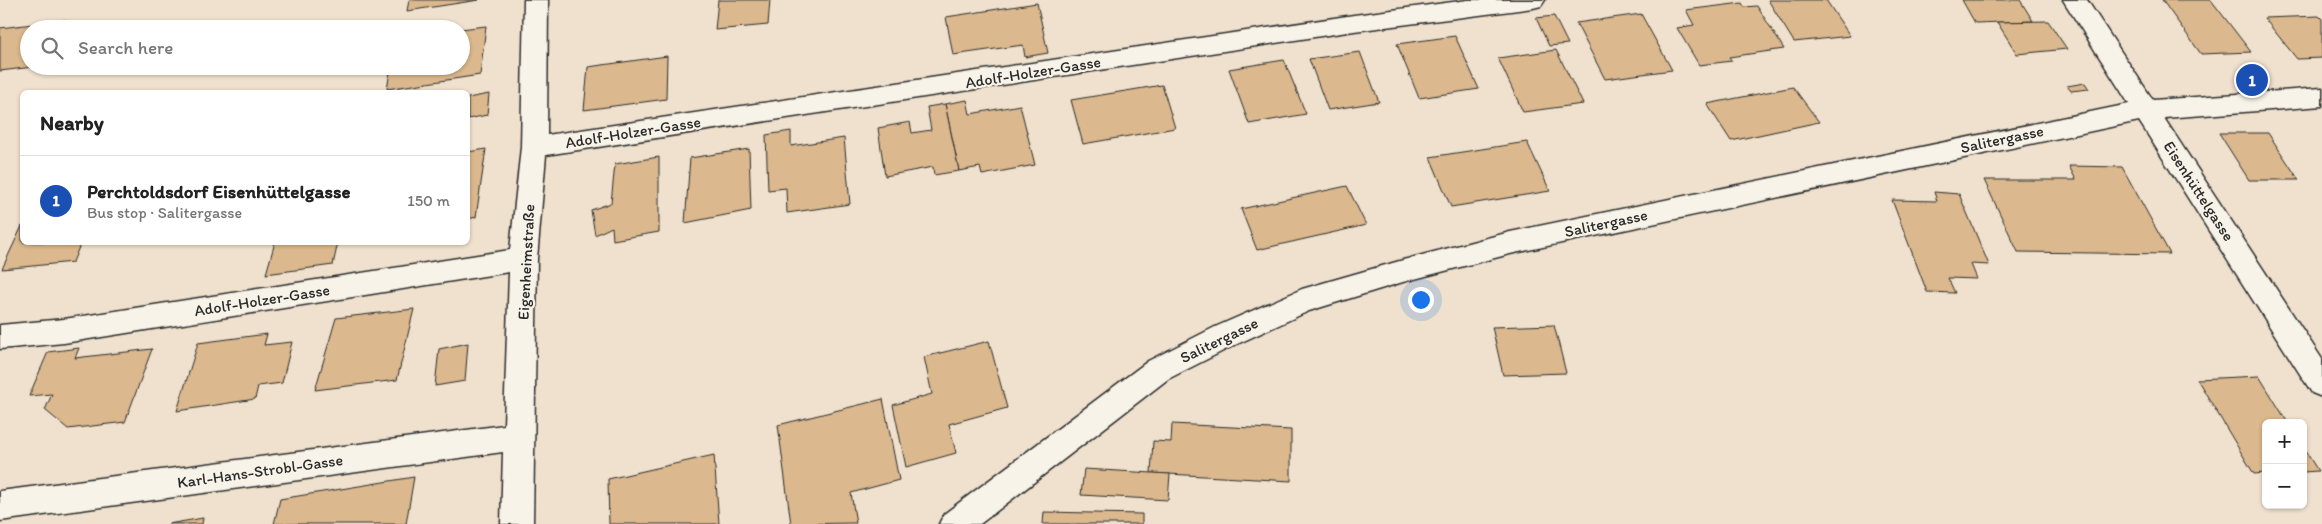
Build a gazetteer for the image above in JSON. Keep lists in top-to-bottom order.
{
  "streets": {
    "street": [
      "Adolf-Holzer-Gasse",
      "Salitergasse",
      "Eisenhüttelgasse",
      "Eigenheimstraße",
      "Karl-Hans-Strobl-Gasse"
    ]
  },
  "crossings": [
    ["Adolf-Holzer-Gasse", "Eigenheimstraße"],
    ["Salitergasse", "Eisenhüttelgasse"],
    ["Eigenheimstraße", "Karl-Hans-Strobl-Gasse"]
  ],
  "page": {
    "search": "Search here",
    "pins": "1",
    "heading": "Nearby",
    "list": [
      {
        "mark": "1",
        "name": "Perchtoldsdorf Eisenhüttelgasse",
        "note": "Bus stop · Salitergasse",
        "value": "150 m"
      }
    ],
    "map_buttons": ["+", "−"]
  }
}
